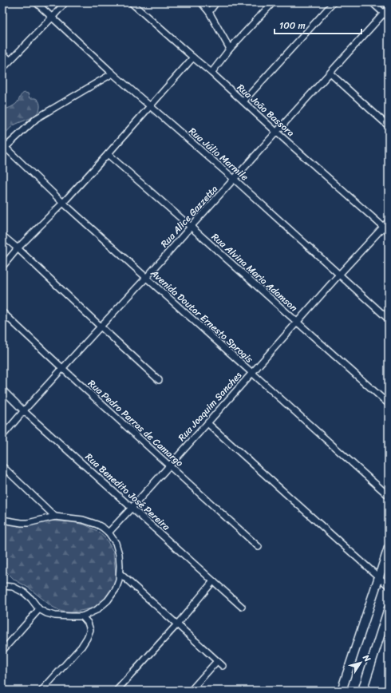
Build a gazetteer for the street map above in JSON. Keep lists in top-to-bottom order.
{
  "streets": {
    "street": [
      "Rua João Bassora",
      "Rua Júlio Marmile",
      "Rua Alice Gazzetta",
      "Rua Alvina Maria Adamson",
      "Avenida Doutor Ernesto Sprogis",
      "Rua Joaquim Sanches",
      "Rua Pedro Parras de Camargo",
      "Rua Benedito José Pereira"
    ]
  },
  "crossings": [
    ["Rua João Bassora", "Rua Alice Gazzetta"],
    ["Rua João Bassora", "Rua Joaquim Sanches"],
    ["Rua Júlio Marmile", "Rua Alice Gazzetta"],
    ["Rua Júlio Marmile", "Rua Joaquim Sanches"],
    ["Rua Alice Gazzetta", "Rua Alvina Maria Adamson"],
    ["Rua Alice Gazzetta", "Avenida Doutor Ernesto Sprogis"],
    ["Rua Alice Gazzetta", "Rua Pedro Parras de Camargo"],
    ["Rua Alice Gazzetta", "Rua Benedito José Pereira"],
    ["Rua Alvina Maria Adamson", "Rua Joaquim Sanches"],
    ["Avenida Doutor Ernesto Sprogis", "Rua Joaquim Sanches"],
    ["Rua Joaquim Sanches", "Rua Pedro Parras de Camargo"],
    ["Rua Joaquim Sanches", "Rua Benedito José Pereira"]
  ],
  "scale_bar": "100 m",
  "north": "top right"
}
